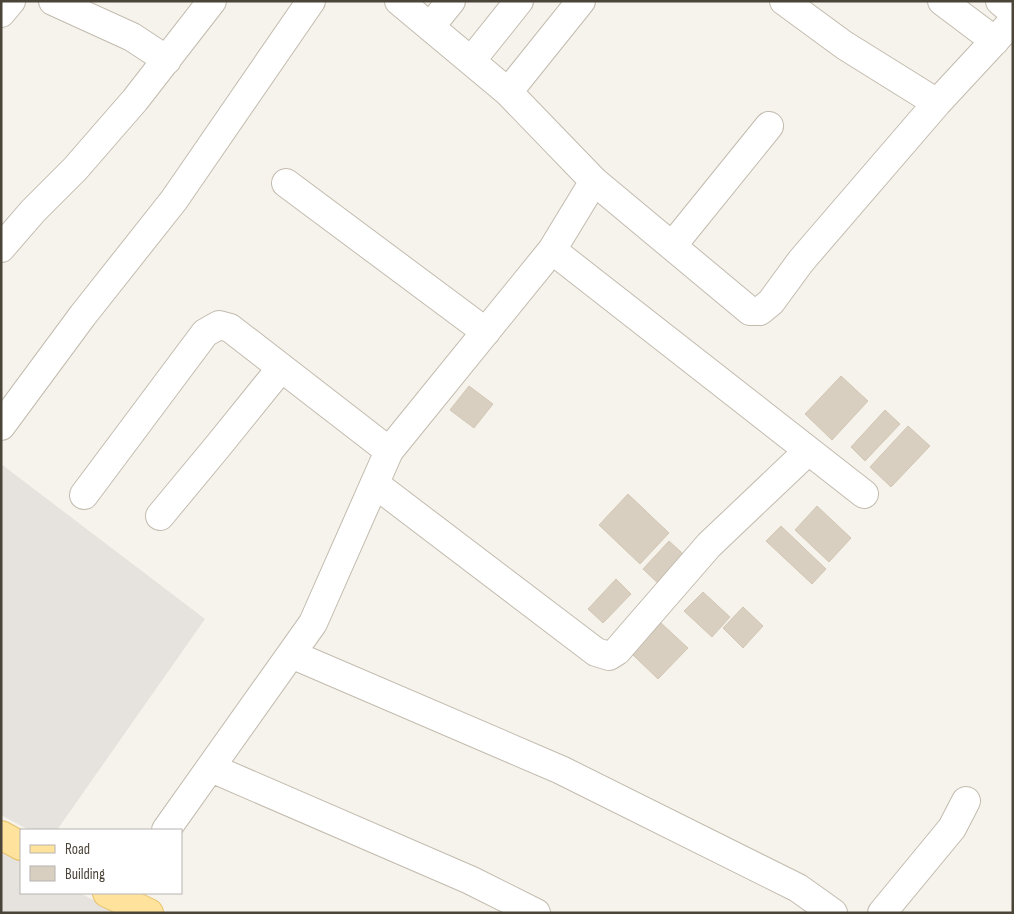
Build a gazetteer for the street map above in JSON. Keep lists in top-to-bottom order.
{
  "legend": ["Road", "Building"]
}
